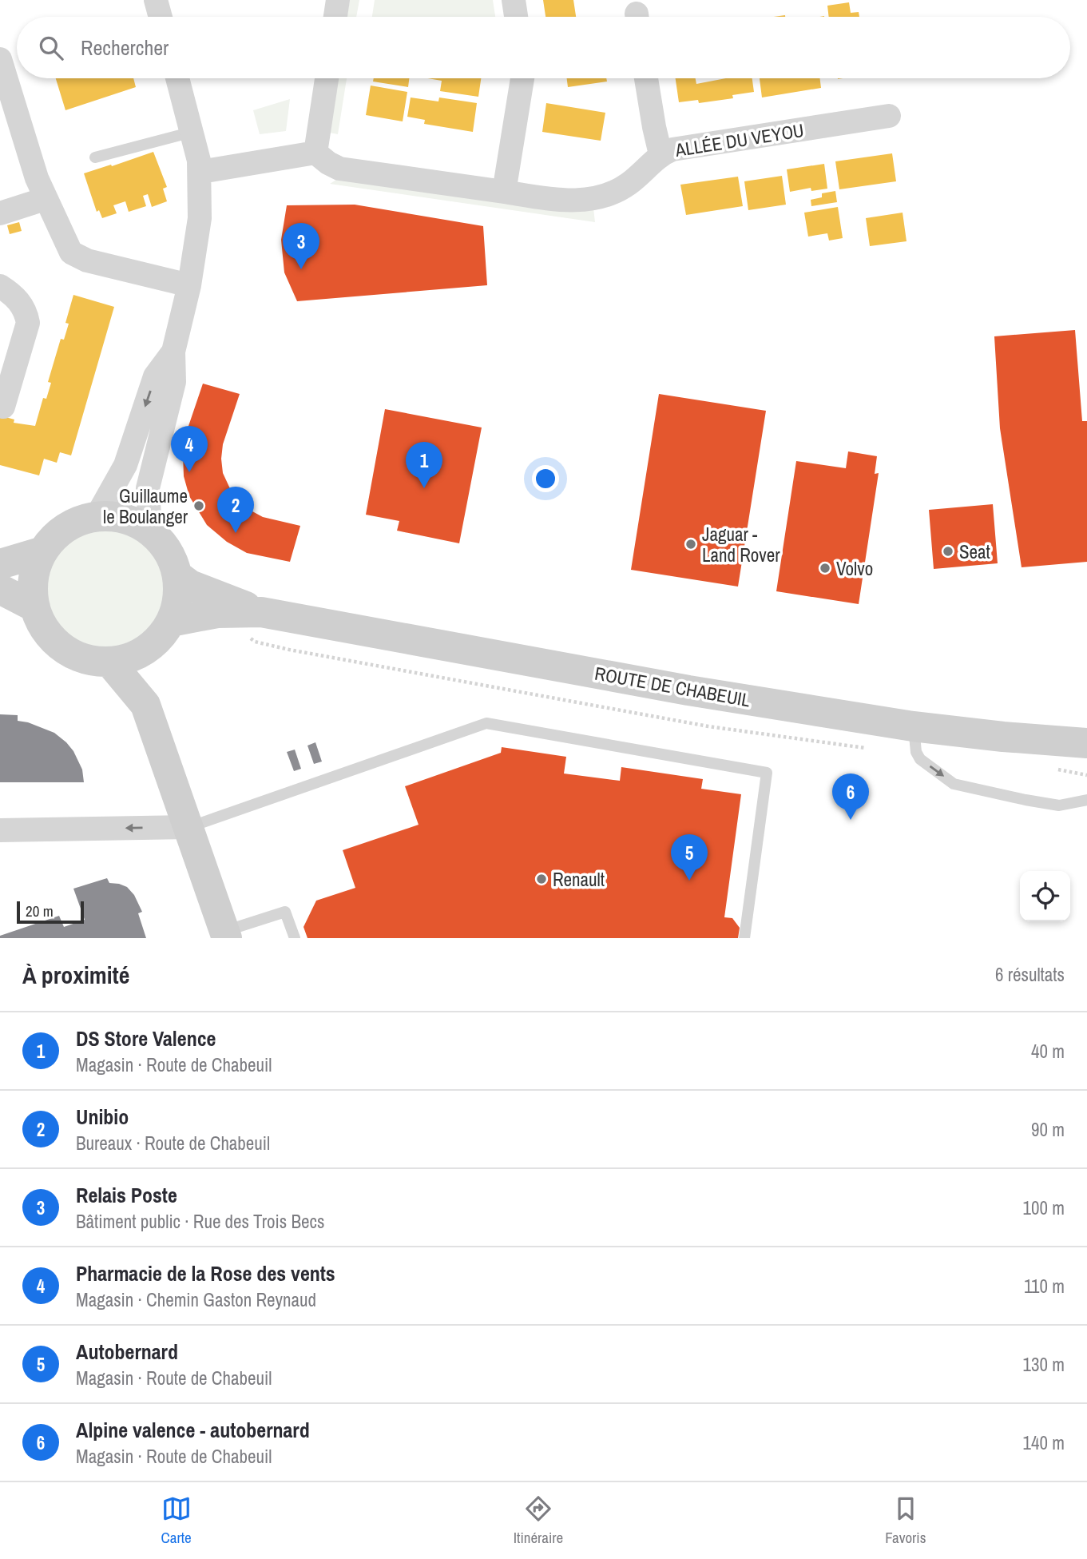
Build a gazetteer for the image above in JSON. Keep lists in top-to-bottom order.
{
  "streets": {
    "main road": ["ROUTE DE CHABEUIL"],
    "street": ["ALLÉE DU VEYOU"]
  },
  "places": [
    "Guillaume le Boulanger",
    "Jaguar - Land Rover",
    "Seat",
    "Volvo",
    "Renault"
  ],
  "scale_bar": "20 m",
  "page": {
    "search": "Rechercher",
    "pins": [
      "3",
      "4",
      "1",
      "2",
      "6",
      "5"
    ],
    "scale": "20 m",
    "heading": ["À proximité", "6 résultats"],
    "list": [
      {
        "mark": "1",
        "name": "DS Store Valence",
        "note": "Magasin · Route de Chabeuil",
        "value": "40 m"
      },
      {
        "mark": "2",
        "name": "Unibio",
        "note": "Bureaux · Route de Chabeuil",
        "value": "90 m"
      },
      {
        "mark": "3",
        "name": "Relais Poste",
        "note": "Bâtiment public · Rue des Trois Becs",
        "value": "100 m"
      },
      {
        "mark": "4",
        "name": "Pharmacie de la Rose des vents",
        "note": "Magasin · Chemin Gaston Reynaud",
        "value": "110 m"
      },
      {
        "mark": "5",
        "name": "Autobernard",
        "note": "Magasin · Route de Chabeuil",
        "value": "130 m"
      },
      {
        "mark": "6",
        "name": "Alpine valence - autobernard",
        "note": "Magasin · Route de Chabeuil",
        "value": "140 m"
      }
    ],
    "nav": ["Carte", "Itinéraire", "Favoris"]
  }
}
